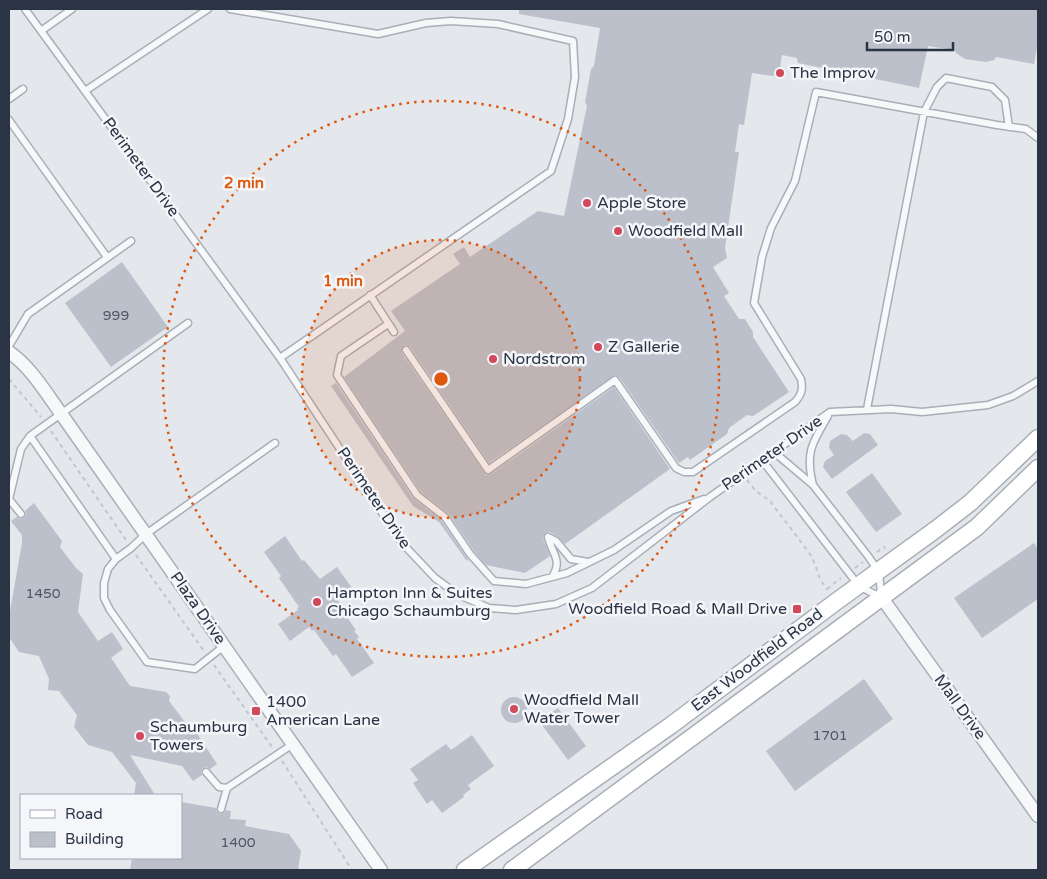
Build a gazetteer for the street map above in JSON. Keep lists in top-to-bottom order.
{
  "streets": {
    "street": ["Plaza Drive", "East Woodfield Road", "Mall Drive"],
    "lane": ["Perimeter Drive"]
  },
  "crossings": [
    ["Perimeter Drive", "Mall Drive"],
    ["East Woodfield Road", "Mall Drive"]
  ],
  "places": {
    "other": [
      "The Improv",
      "Apple Store",
      "Woodfield Mall",
      "Z Gallerie",
      "Nordstrom",
      "Hampton Inn & Suites Chicago Schaumburg",
      "Woodfield Mall Water Tower",
      "Schaumburg Towers"
    ],
    "transit": ["Woodfield Road & Mall Drive", "1400 American Lane"]
  },
  "house_numbers": [
    "999",
    "1450",
    "1701",
    "1400"
  ],
  "legend": ["Road", "Building"],
  "scale_bar": "50 m",
  "rings": ["2 min", "1 min"]
}
